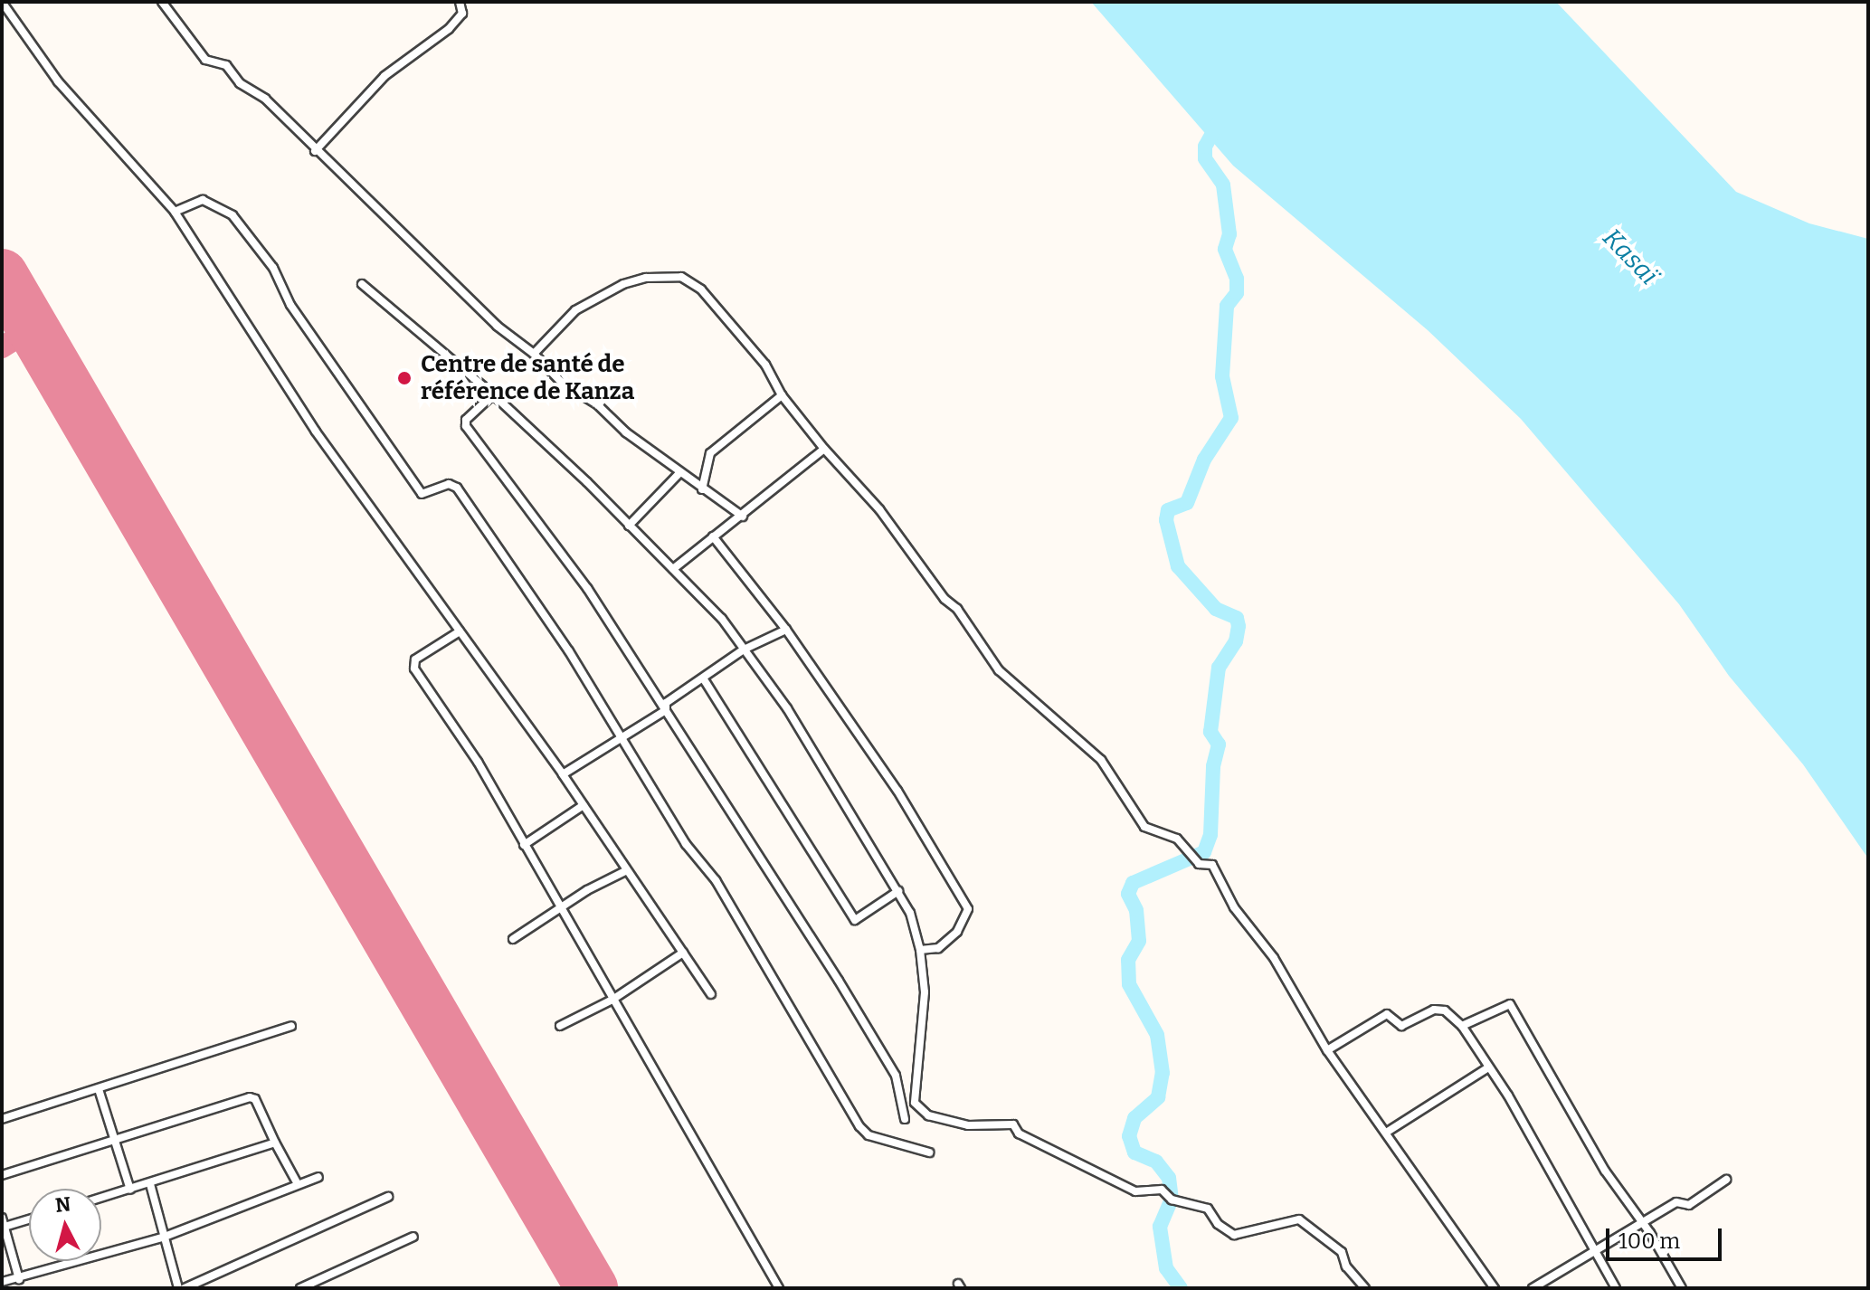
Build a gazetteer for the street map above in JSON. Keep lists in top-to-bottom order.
{
  "water": ["Kasaï"],
  "places": ["Centre de santé de référence de Kanza"],
  "scale_bar": "100 m",
  "north": "top"
}
